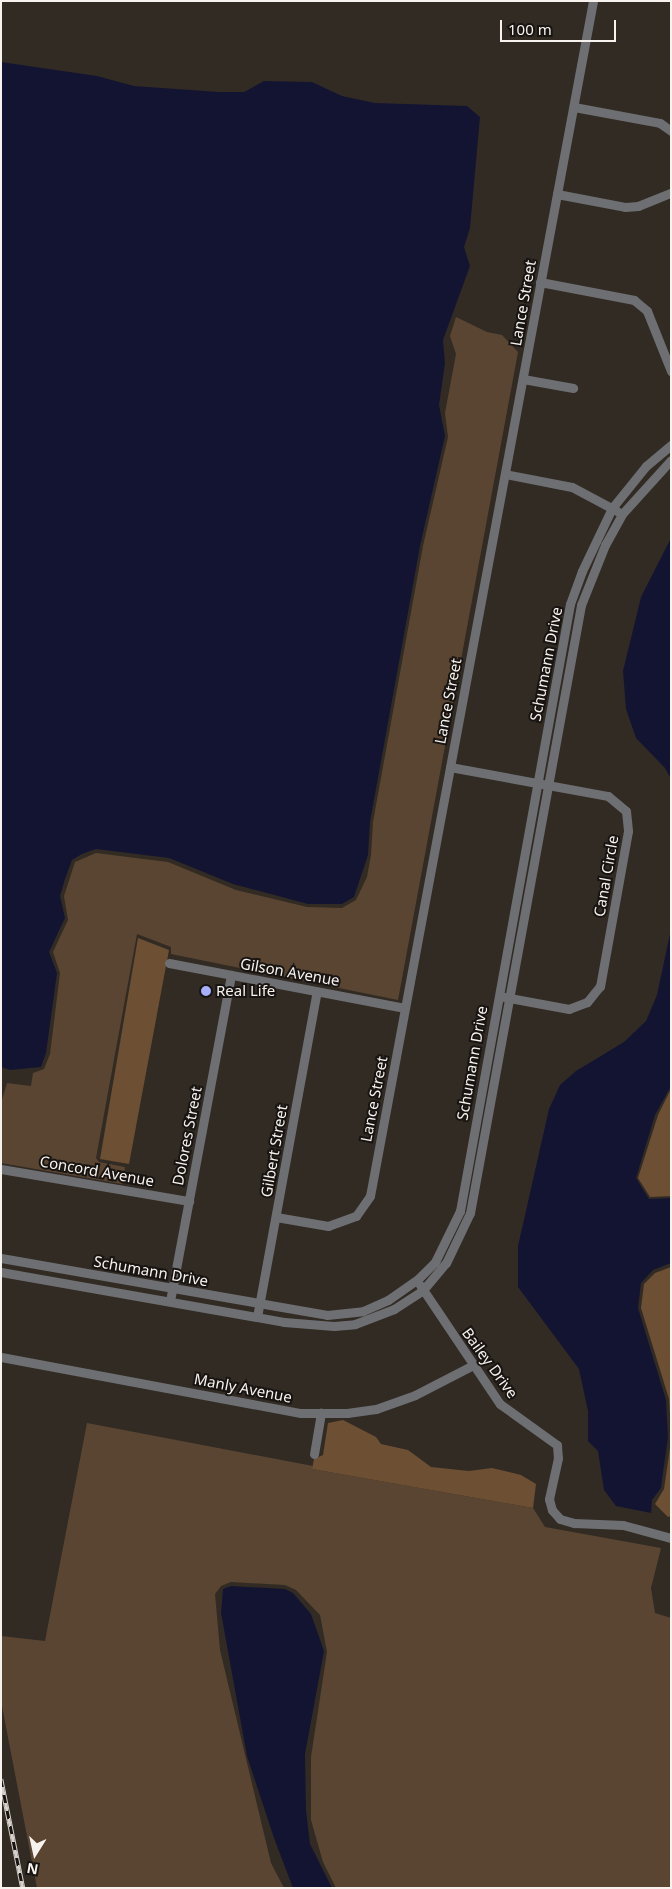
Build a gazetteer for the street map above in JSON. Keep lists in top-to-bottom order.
{
  "streets": {
    "street": [
      "Lance Street",
      "Schumann Drive",
      "Canal Circle",
      "Gilson Avenue",
      "Dolores Street",
      "Gilbert Street",
      "Concord Avenue",
      "Bailey Drive",
      "Manly Avenue"
    ]
  },
  "crossings": [
    ["Lance Street", "Canal Circle"],
    ["Lance Street", "Gilson Avenue"],
    ["Lance Street", "Gilbert Street"],
    ["Schumann Drive", "Canal Circle"],
    ["Schumann Drive", "Dolores Street"],
    ["Schumann Drive", "Gilbert Street"],
    ["Schumann Drive", "Bailey Drive"],
    ["Gilson Avenue", "Dolores Street"],
    ["Gilson Avenue", "Gilbert Street"],
    ["Dolores Street", "Concord Avenue"],
    ["Bailey Drive", "Manly Avenue"]
  ],
  "places": ["Real Life"],
  "scale_bar": "100 m",
  "north": "bottom"
}
